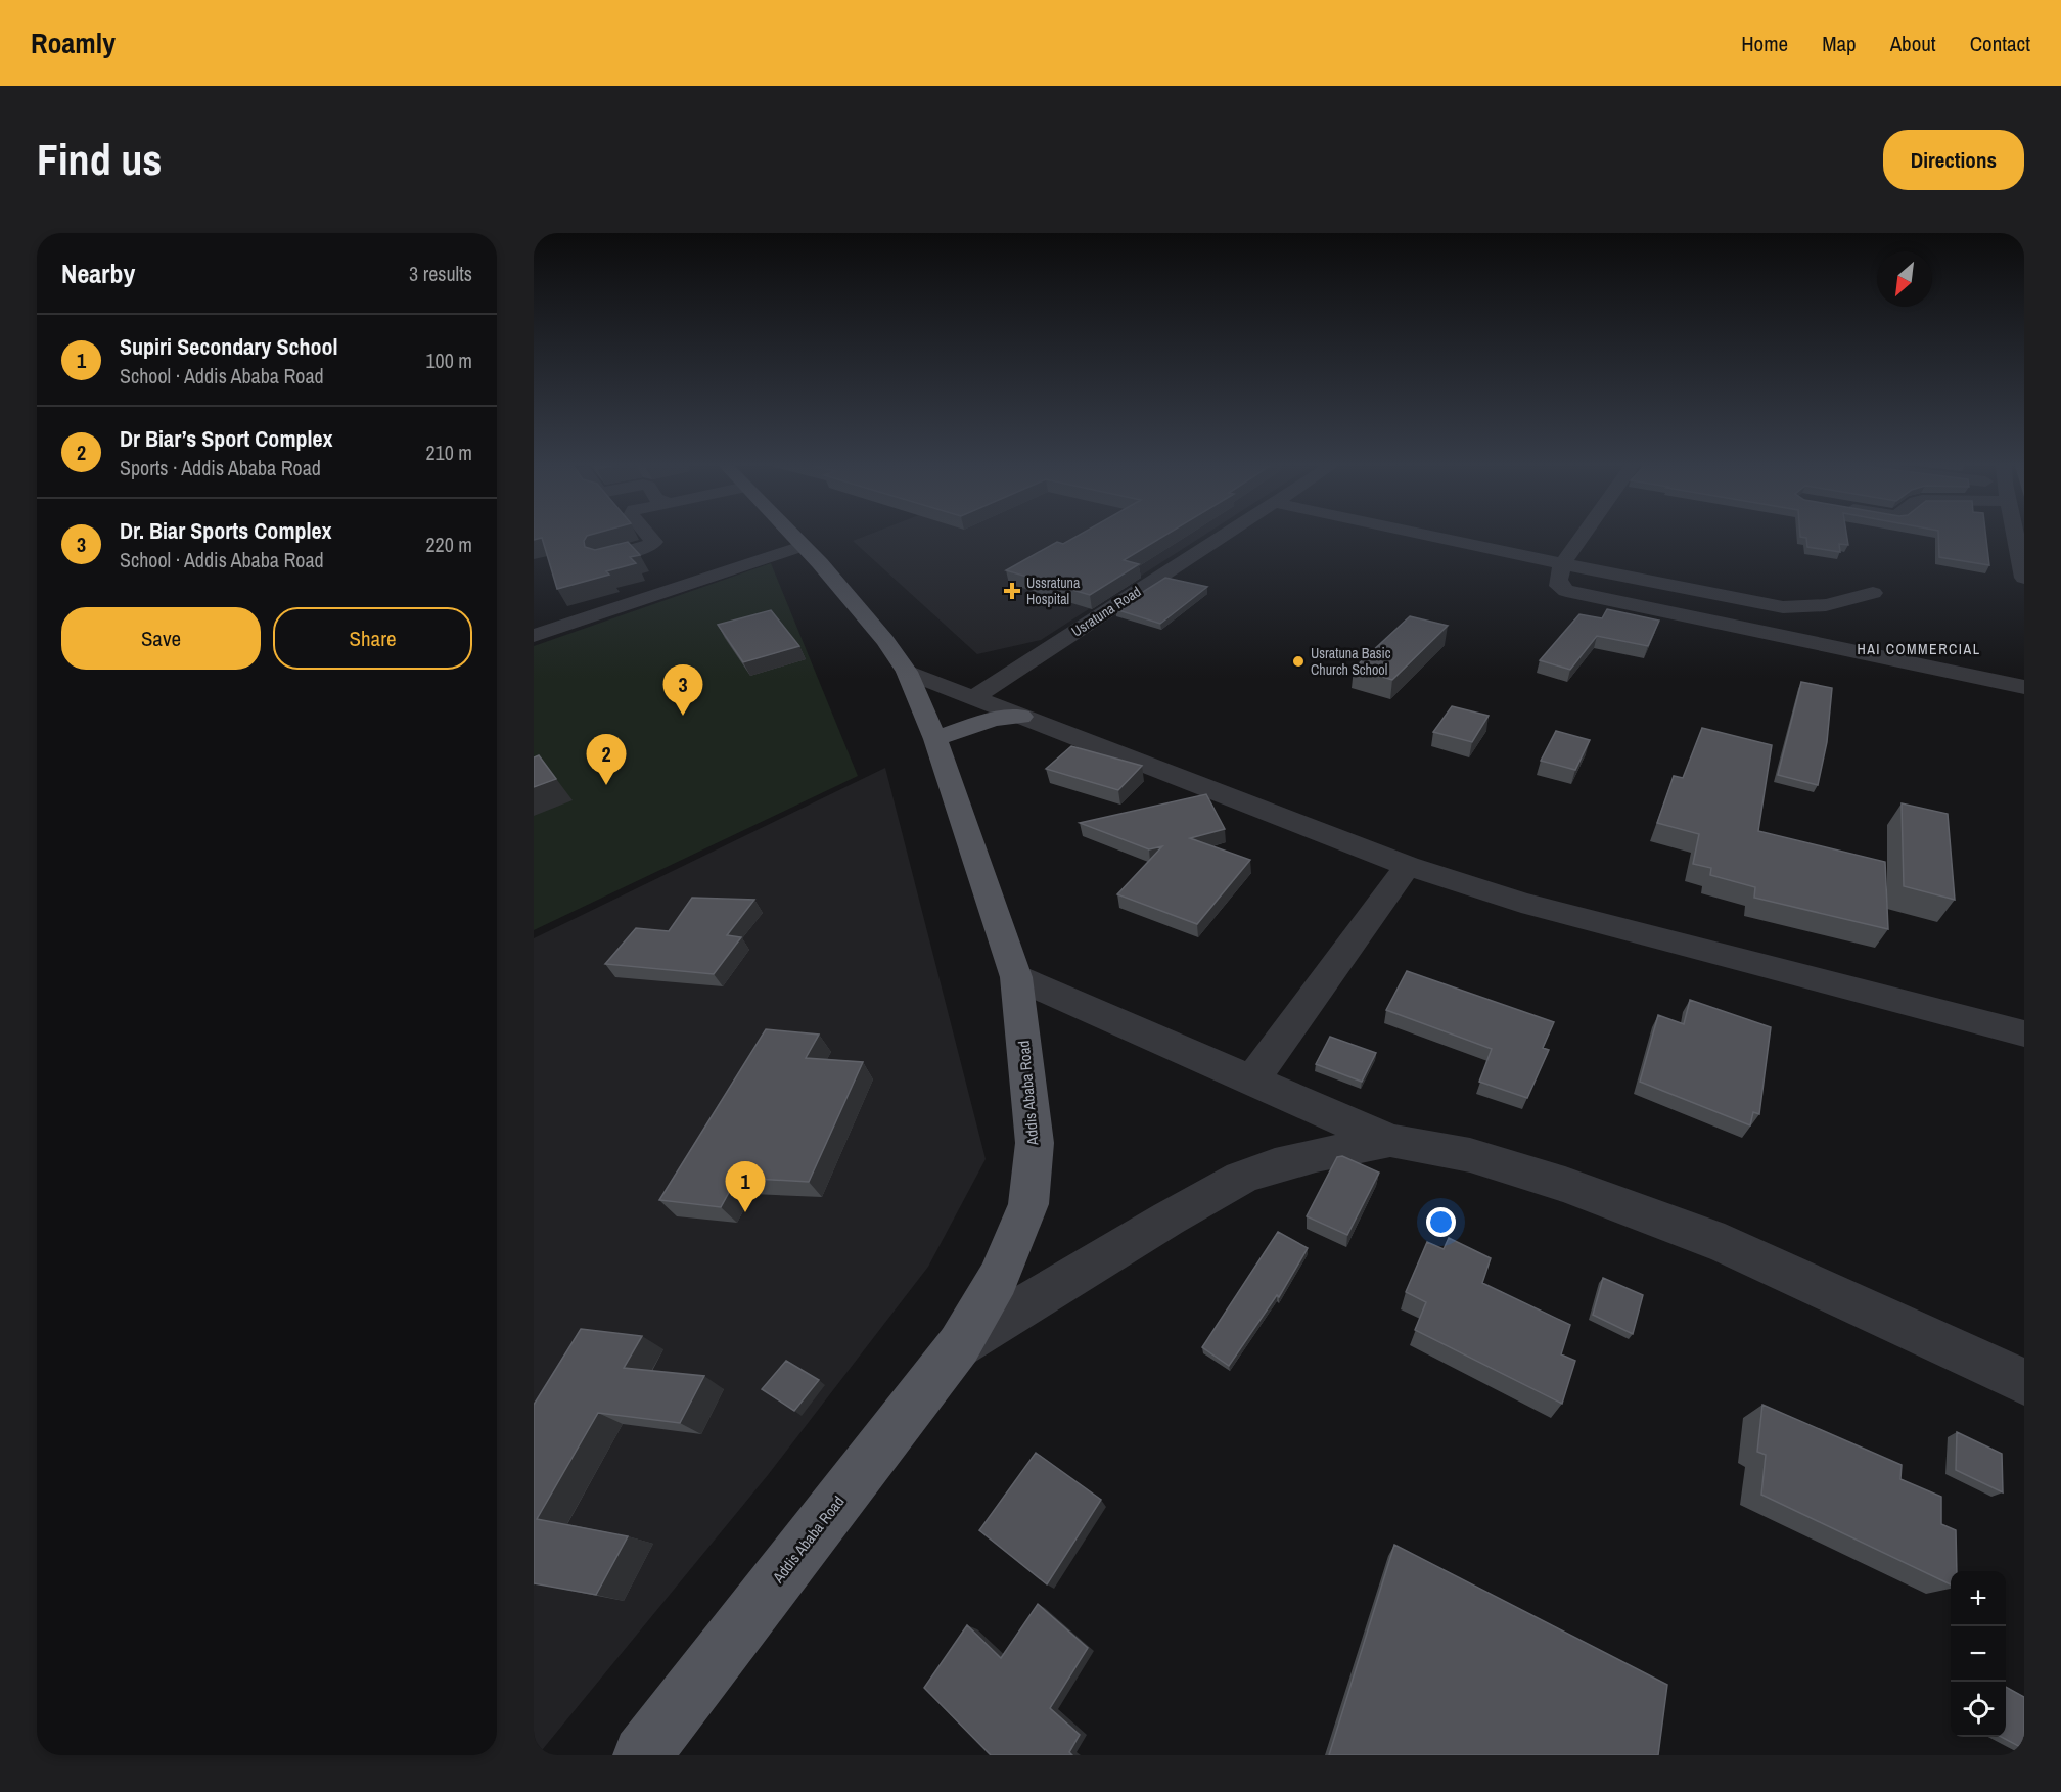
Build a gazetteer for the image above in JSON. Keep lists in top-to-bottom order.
{
  "streets": {
    "main road": ["Addis Ababa Road"],
    "street": ["Usratuna Road"]
  },
  "districts": ["HAI COMMERCIAL"],
  "places": {
    "health": ["Ussratuna Hospital"],
    "other": ["Usratuna Basic Church School"]
  },
  "north": "bottom left",
  "page": {
    "header": "Roamly",
    "nav": [
      "Home",
      "Map",
      "About",
      "Contact"
    ],
    "buttons": [
      "Directions",
      ["Save", "Share"]
    ],
    "title": "Find us",
    "heading": ["Nearby", "3 results"],
    "list": [
      {
        "mark": "1",
        "name": "Supiri Secondary School",
        "note": "School · Addis Ababa Road",
        "value": "100 m"
      },
      {
        "mark": "2",
        "name": "Dr Biar’s Sport Complex",
        "note": "Sports · Addis Ababa Road",
        "value": "210 m"
      },
      {
        "mark": "3",
        "name": "Dr. Biar Sports Complex",
        "note": "School · Addis Ababa Road",
        "value": "220 m"
      }
    ],
    "pins": ["3", "2", "1"],
    "map_buttons": ["+", "−"]
  }
}
